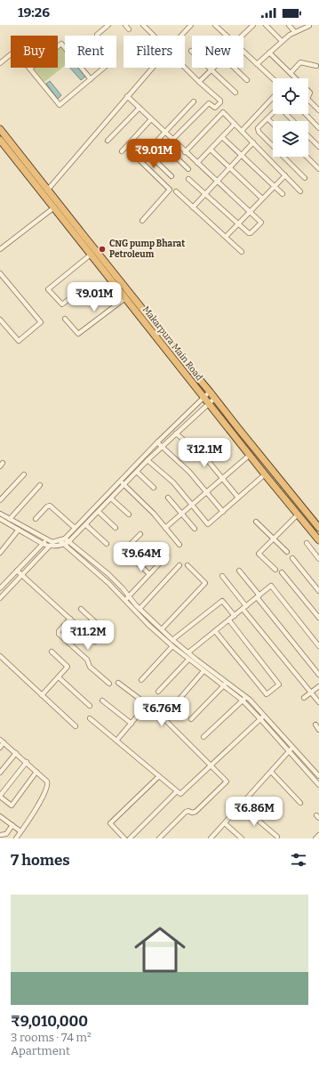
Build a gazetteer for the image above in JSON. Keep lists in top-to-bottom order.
{
  "streets": {
    "highway": ["Makarpura Main Road"]
  },
  "places": ["CNG pump Bharat Petroleum"],
  "page": {
    "status": "19:26",
    "chip": [
      "Buy",
      "Rent",
      "Filters",
      "New"
    ],
    "price": [
      "₹9.01M",
      "₹9.01M",
      "₹12.1M",
      "₹9.64M",
      "₹11.2M",
      "₹6.76M",
      "₹6.86M"
    ],
    "heading": "7 homes",
    "list": [
      {
        "name": "₹9,010,000",
        "note": "3 rooms · 74 m² · Apartment"
      }
    ]
  }
}
